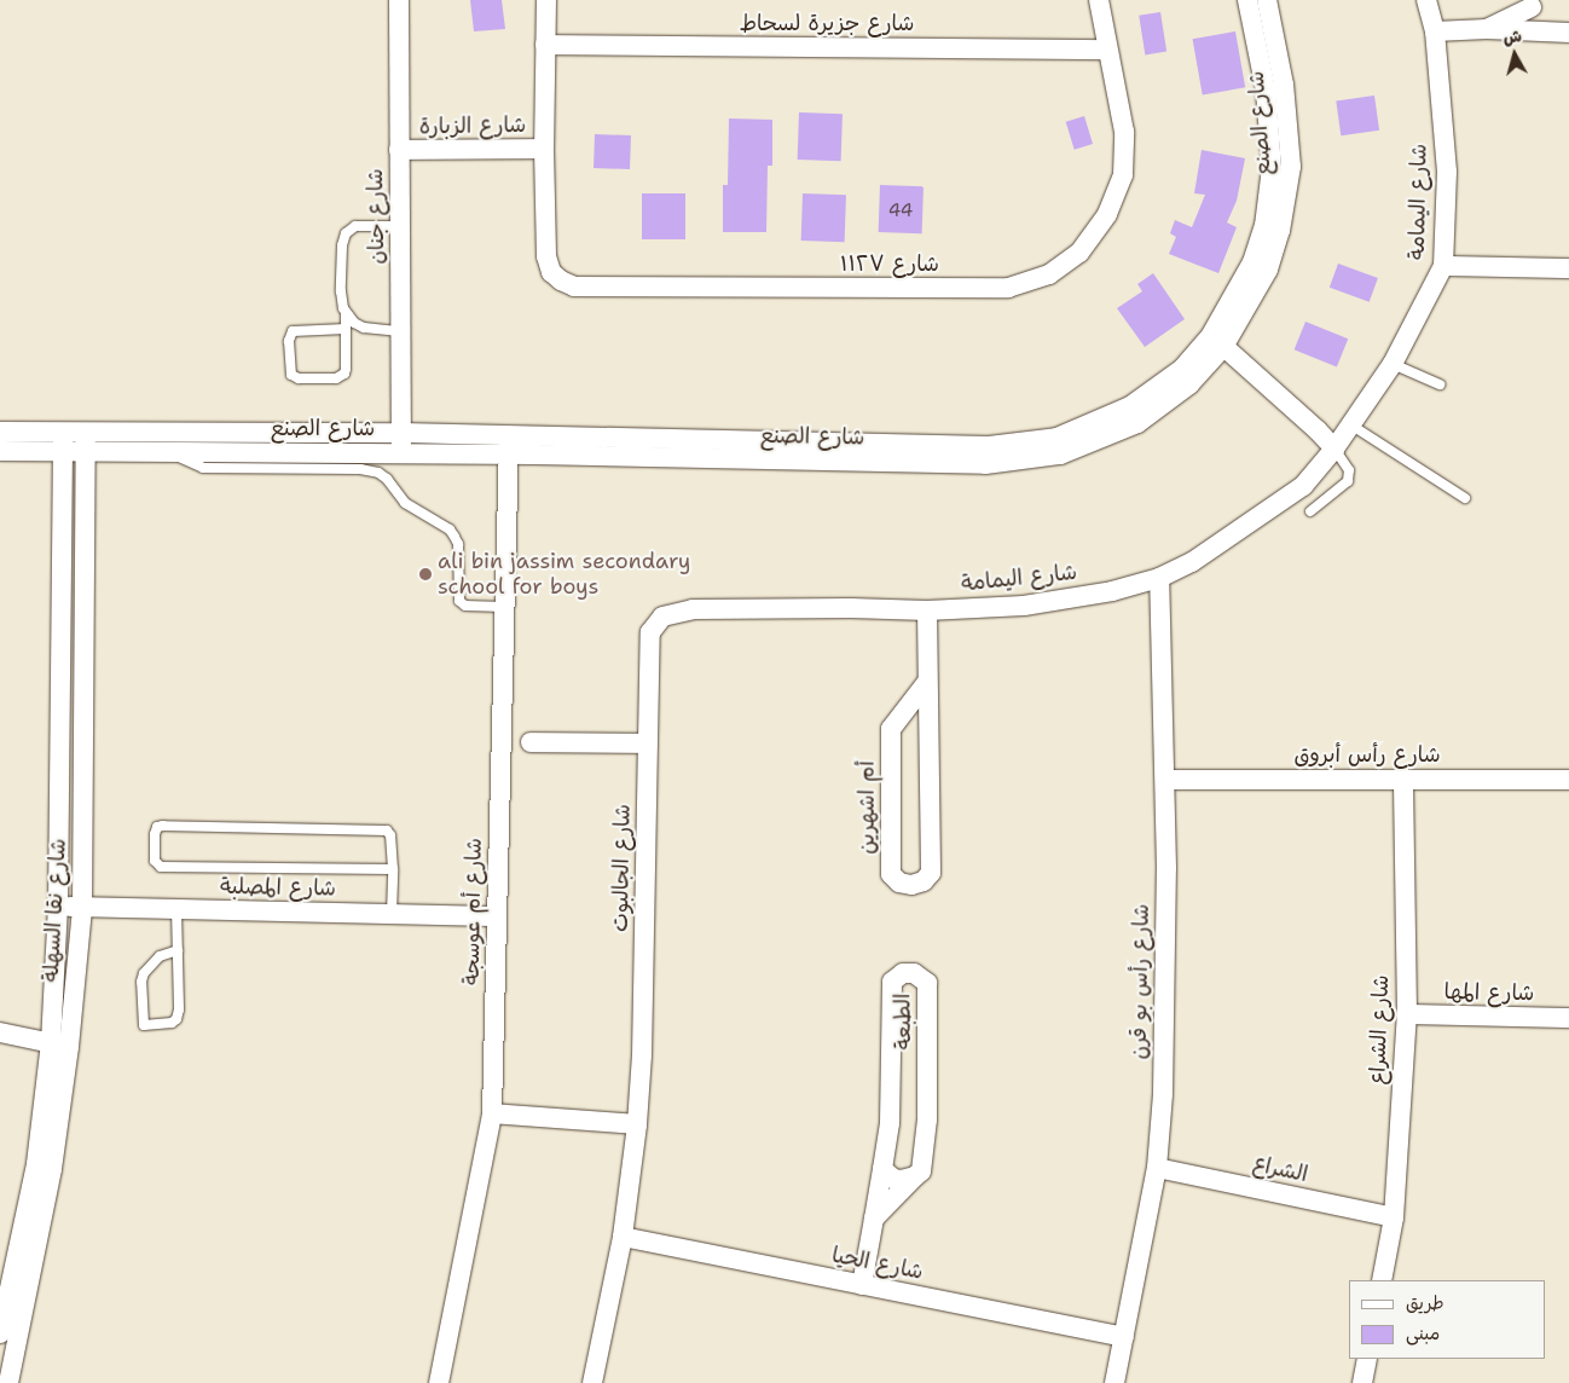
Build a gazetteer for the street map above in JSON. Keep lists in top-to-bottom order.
{
  "streets": {
    "street": [
      "شارع جزيرة لسحاط",
      "شارع الصنع",
      "شارع الزبارة",
      "شارع اليمامة",
      "شارع جنان",
      "شارع ١١٢٧",
      "شارع رأس أبروق",
      "أم اشهرين",
      "شارع الجالبوت",
      "شارع المصلبة",
      "شارع نقا السهلة",
      "شارع أم عوسجة",
      "شارع رأس بو قرن",
      "شارع المها",
      "الطبعة",
      "شارع الشراع",
      "الشراع",
      "شارع الحيا"
    ]
  },
  "crossings": [
    ["شارع جزيرة لسحاط", "شارع الزبارة"],
    ["شارع جزيرة لسحاط", "شارع ١١٢٧"],
    ["شارع الصنع", "شارع جنان"],
    ["شارع الصنع", "شارع نقا السهلة"],
    ["شارع الصنع", "شارع أم عوسجة"],
    ["شارع الزبارة", "شارع جنان"],
    ["شارع الزبارة", "شارع ١١٢٧"],
    ["شارع اليمامة", "أم اشهرين"],
    ["شارع اليمامة", "شارع الجالبوت"],
    ["شارع اليمامة", "شارع رأس بو قرن"],
    ["شارع رأس أبروق", "شارع رأس بو قرن"],
    ["شارع رأس أبروق", "شارع الشراع"],
    ["شارع الجالبوت", "شارع الحيا"],
    ["شارع المصلبة", "شارع نقا السهلة"],
    ["شارع المصلبة", "شارع أم عوسجة"],
    ["شارع رأس بو قرن", "الشراع"],
    ["شارع رأس بو قرن", "شارع الحيا"],
    ["شارع المها", "شارع الشراع"],
    ["الطبعة", "شارع الحيا"],
    ["شارع الشراع", "الشراع"]
  ],
  "places": ["ali bin jassim secondary school for boys"],
  "house_numbers": ["44"],
  "legend": ["طريق", "مبنى"],
  "north": "top"
}
